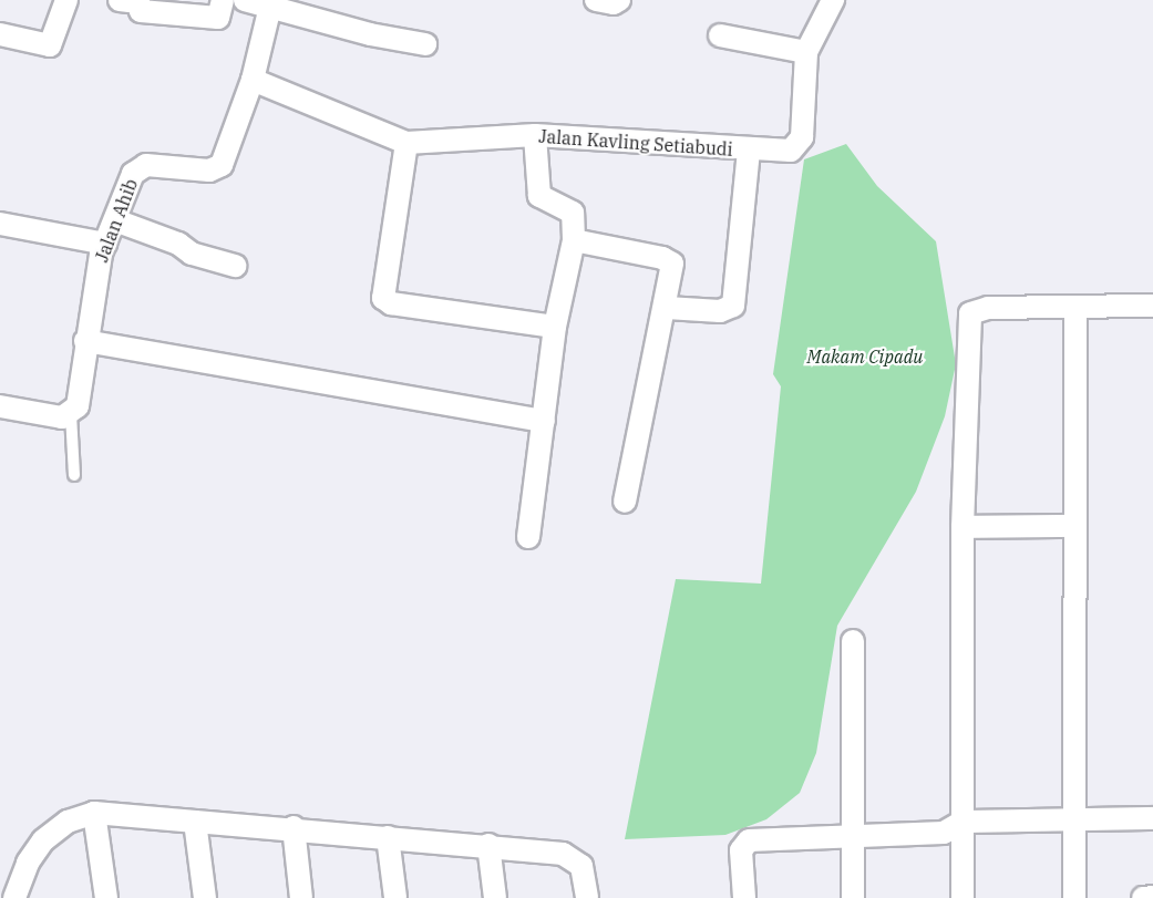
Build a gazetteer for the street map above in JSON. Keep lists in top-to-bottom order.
{
  "streets": {
    "street": ["Jalan Kavling Setiabudi", "Jalan Ahib"]
  },
  "crossings": [
    ["Jalan Kavling Setiabudi", "Jalan Ahib"]
  ],
  "parks": ["Makam Cipadu"]
}
